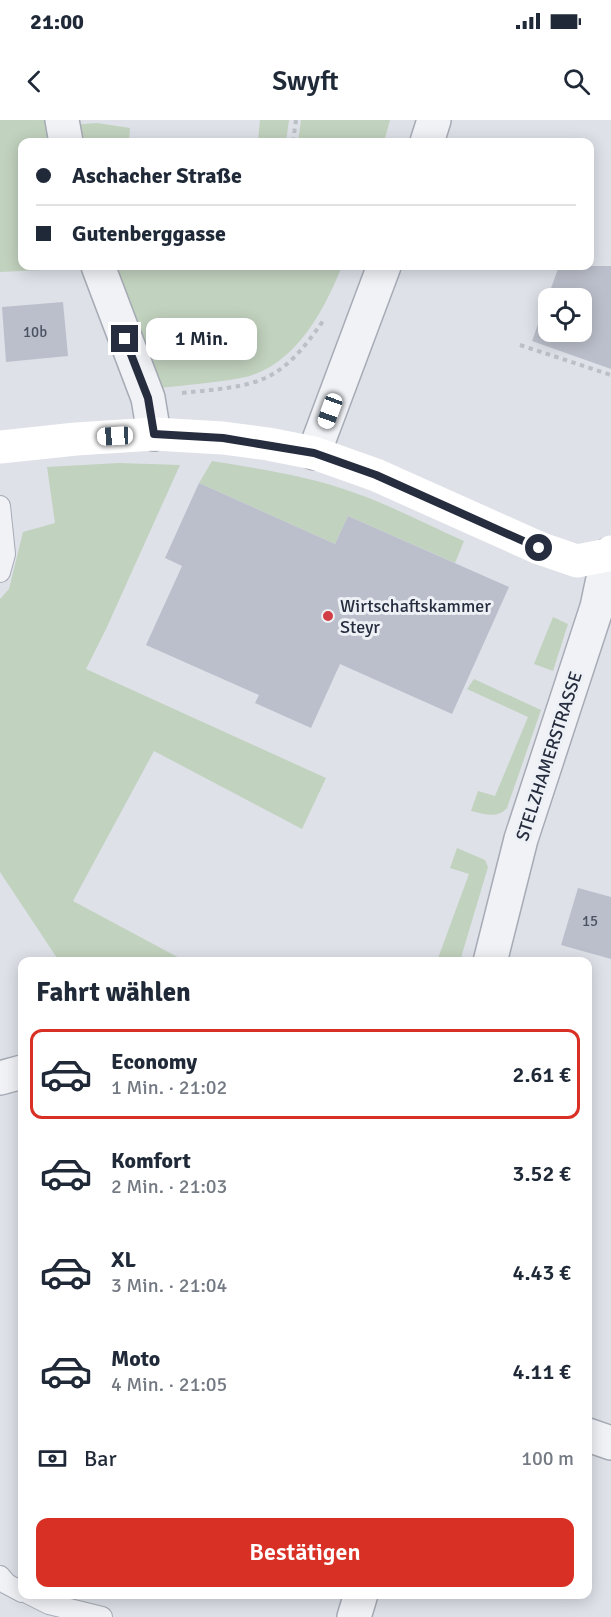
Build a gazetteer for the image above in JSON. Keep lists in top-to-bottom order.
{
  "streets": {
    "street": ["STELZHAMERSTRASSE"]
  },
  "places": ["Wirtschaftskammer Steyr"],
  "house_numbers": ["10b", "15"],
  "page": {
    "status": "21:00",
    "header": "Swyft",
    "banner": ["Aschacher Straße", "Gutenberggasse"],
    "bubble": "1 Min.",
    "heading": "Fahrt wählen",
    "list": [
      {
        "name": "Economy",
        "note": "1 Min. · 21:02",
        "value": "2.61 €"
      },
      {
        "name": "Komfort",
        "note": "2 Min. · 21:03",
        "value": "3.52 €"
      },
      {
        "name": "XL",
        "note": "3 Min. · 21:04",
        "value": "4.43 €"
      },
      {
        "name": "Moto",
        "note": "4 Min. · 21:05",
        "value": "4.11 €"
      }
    ],
    "pay": ["Bar", "100 m"],
    "buttons": "Bestätigen"
  }
}
